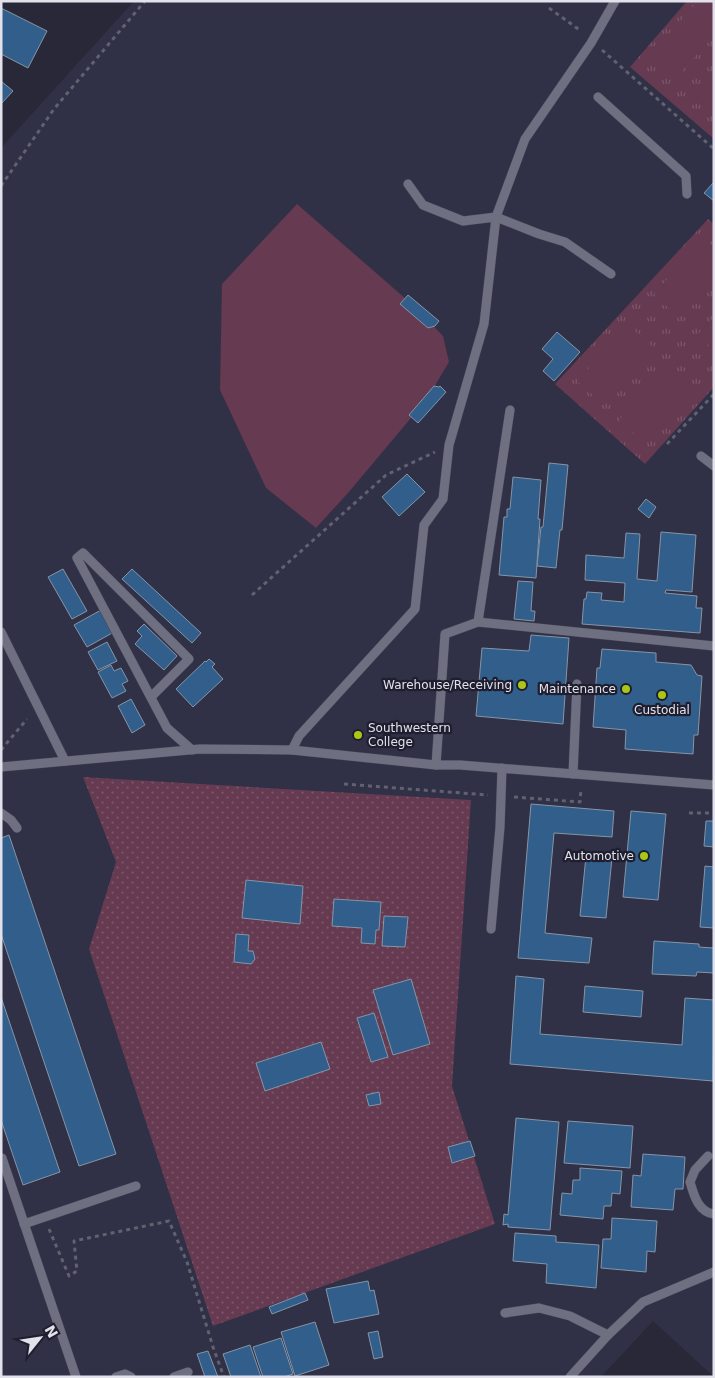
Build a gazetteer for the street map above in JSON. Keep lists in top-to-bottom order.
{
  "places": [
    "Warehouse/Receiving",
    "Maintenance",
    "Custodial",
    "Southwestern College",
    "Automotive"
  ],
  "north": "top right"
}
